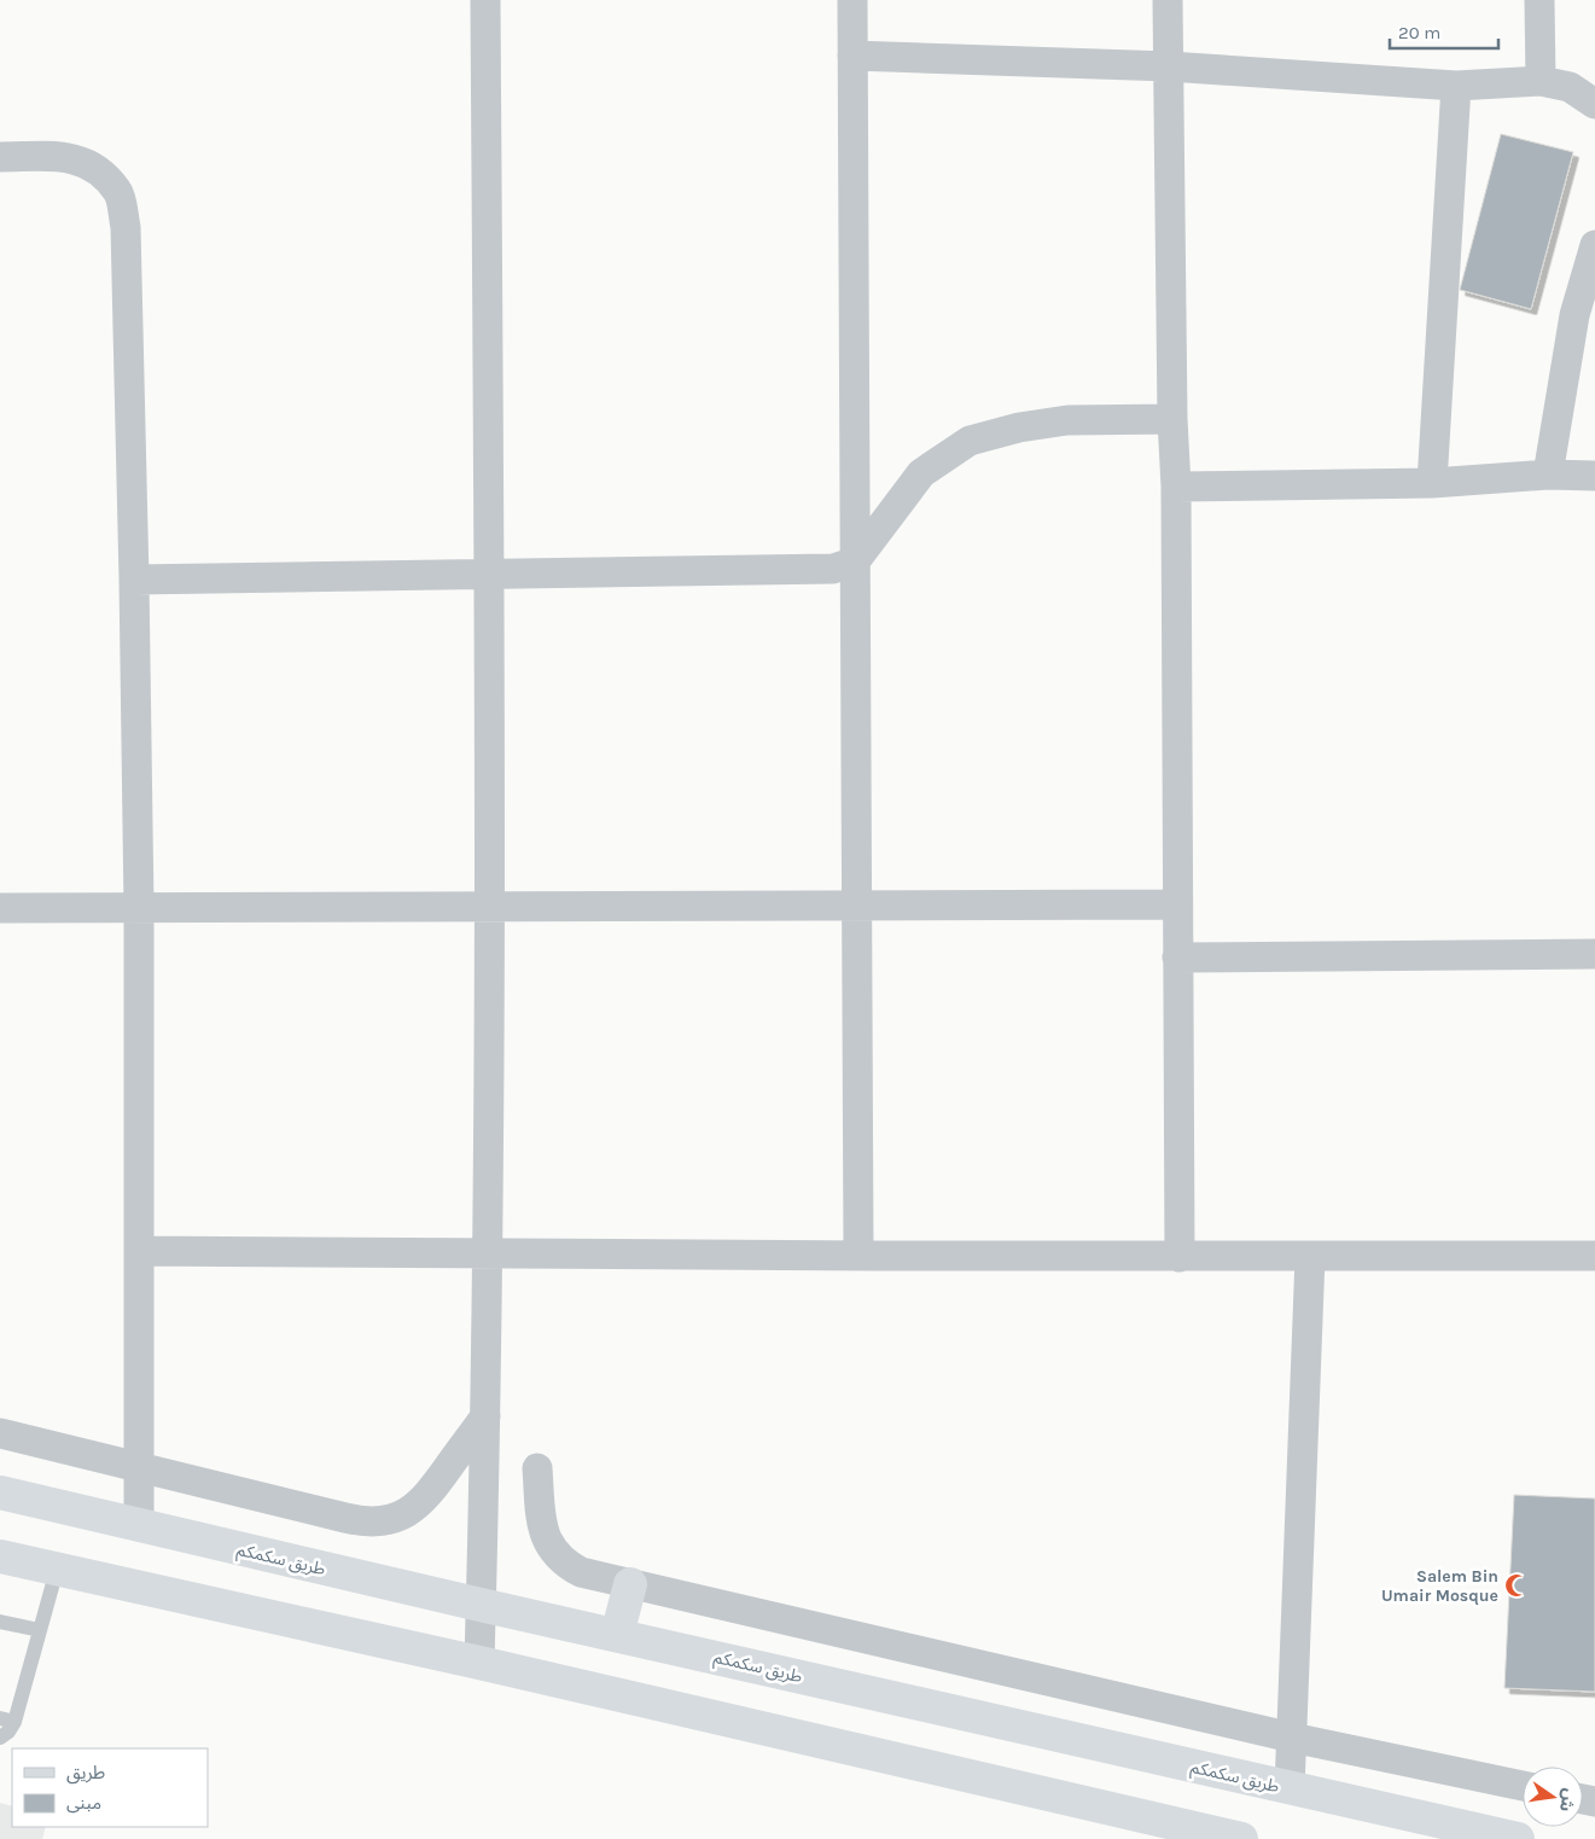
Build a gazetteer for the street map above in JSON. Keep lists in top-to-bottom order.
{
  "streets": {
    "main road": ["طريق سكمكم"]
  },
  "places": {
    "mosque": ["Salem Bin Umair Mosque"]
  },
  "legend": ["طريق", "مبنى"],
  "scale_bar": "20 m",
  "north": "right"
}
